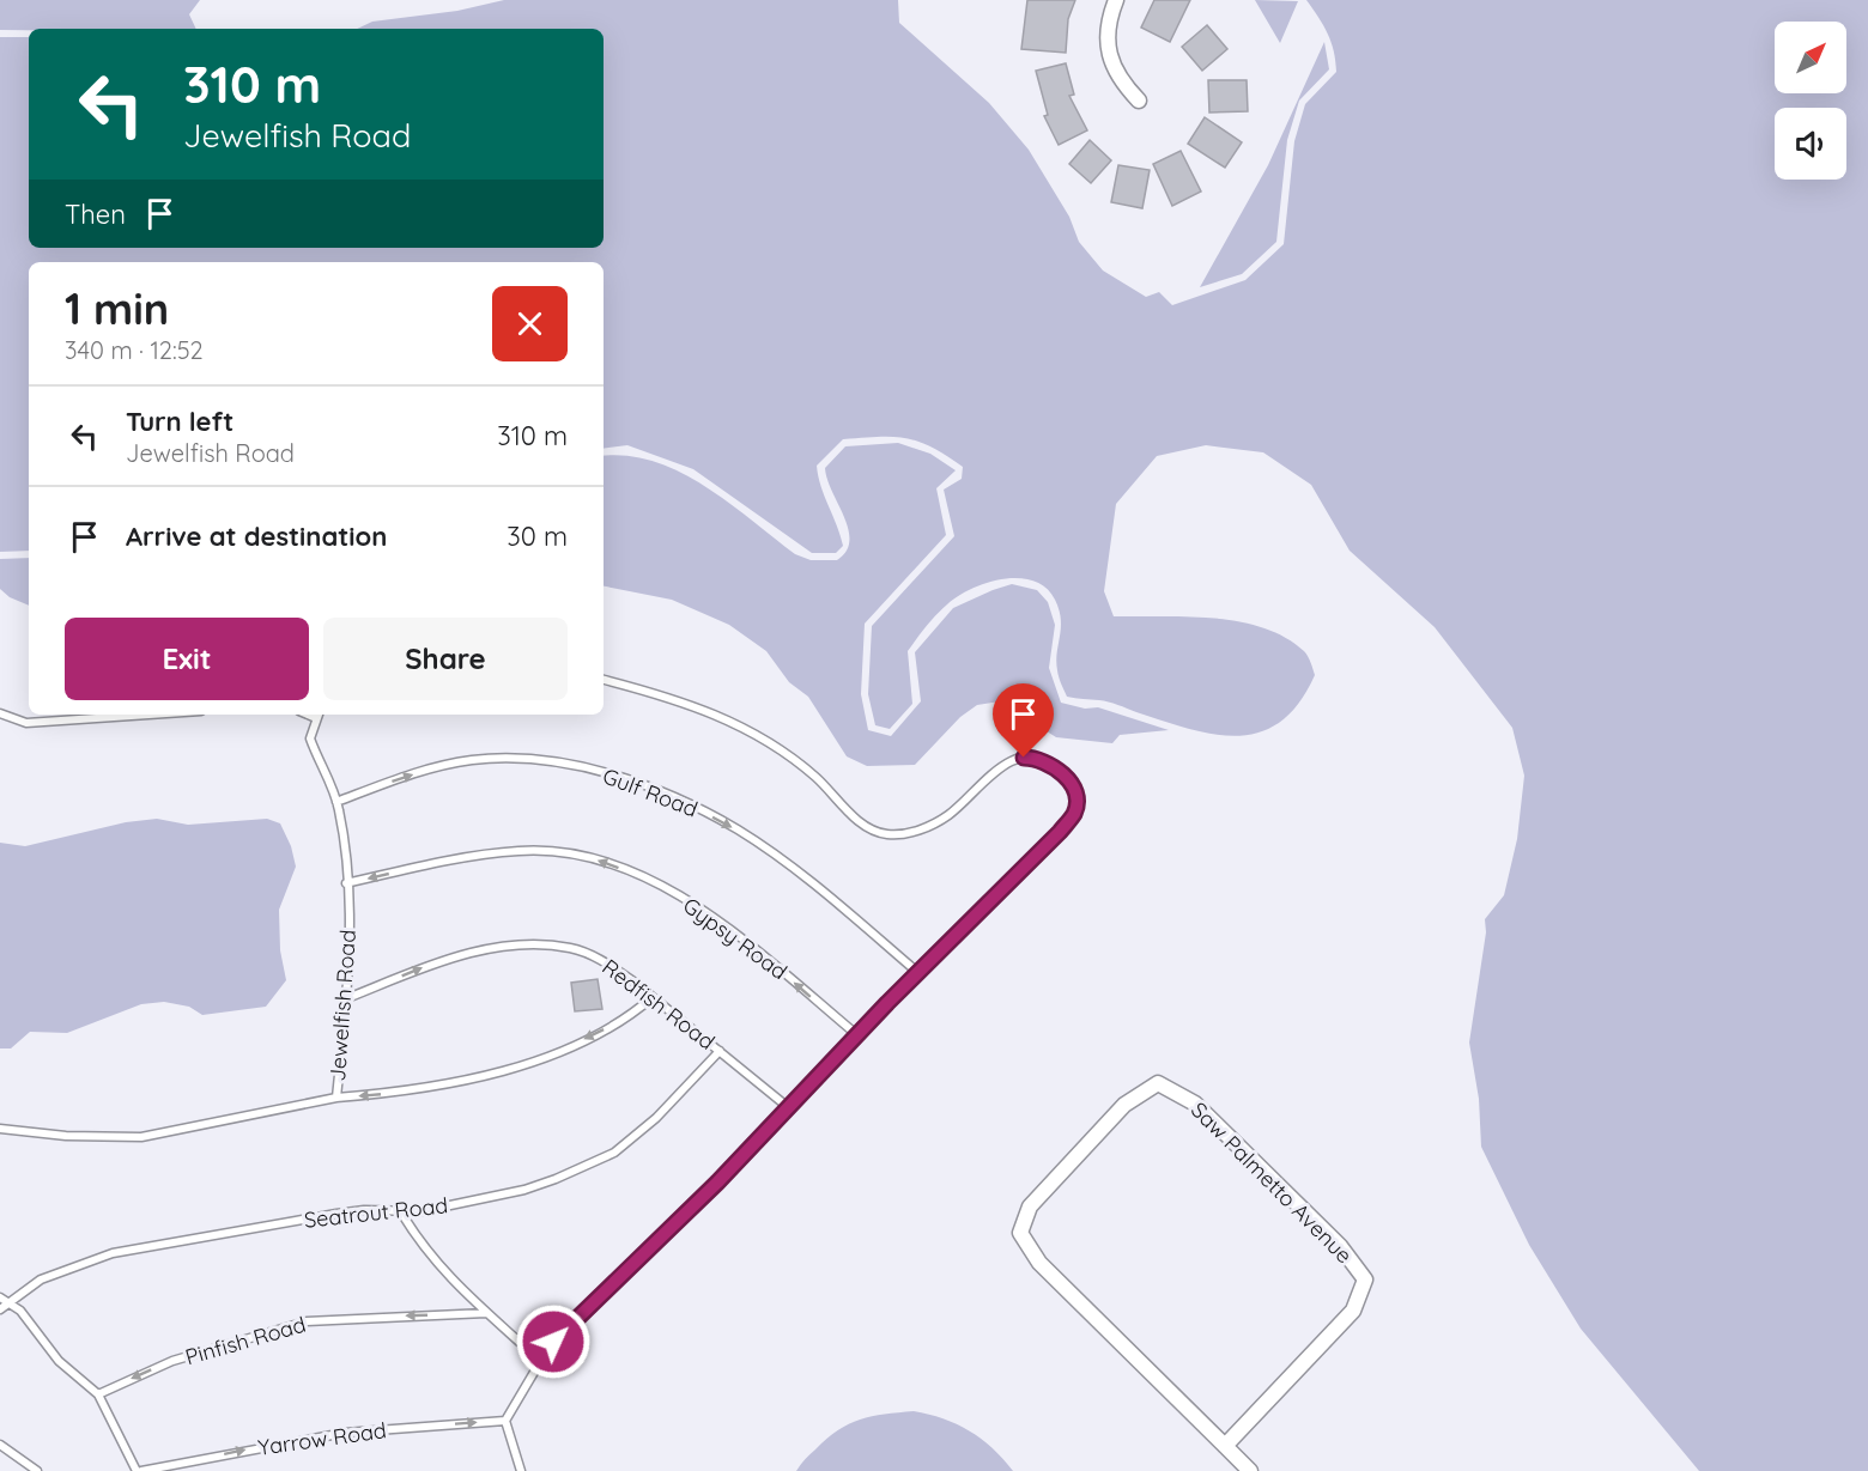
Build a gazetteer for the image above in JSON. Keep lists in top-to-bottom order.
{
  "streets": {
    "street": ["Saw Palmetto Avenue"],
    "lane": [
      "Gulf Road",
      "Gypsy Road",
      "Redfish Road",
      "Jewelfish Road",
      "Seatrout Road",
      "Pinfish Road",
      "Yarrow Road"
    ]
  },
  "crossings": [
    ["Gulf Road", "Jewelfish Road"],
    ["Gypsy Road", "Jewelfish Road"],
    ["Redfish Road", "Jewelfish Road"],
    ["Redfish Road", "Seatrout Road"]
  ],
  "one_way": [
    "Gulf Road",
    "Gypsy Road",
    "Redfish Road",
    "Pinfish Road",
    "Yarrow Road"
  ],
  "north": "top right",
  "page": {
    "turn": ["310 m", "Jewelfish Road"],
    "then": "Then",
    "heading": ["1 min", "340 m · 12:52"],
    "list": [
      {
        "name": "Turn left",
        "note": "Jewelfish Road",
        "value": "310 m"
      },
      {
        "name": "Arrive at destination",
        "value": "30 m"
      }
    ],
    "buttons": ["Exit", "Share"]
  }
}
